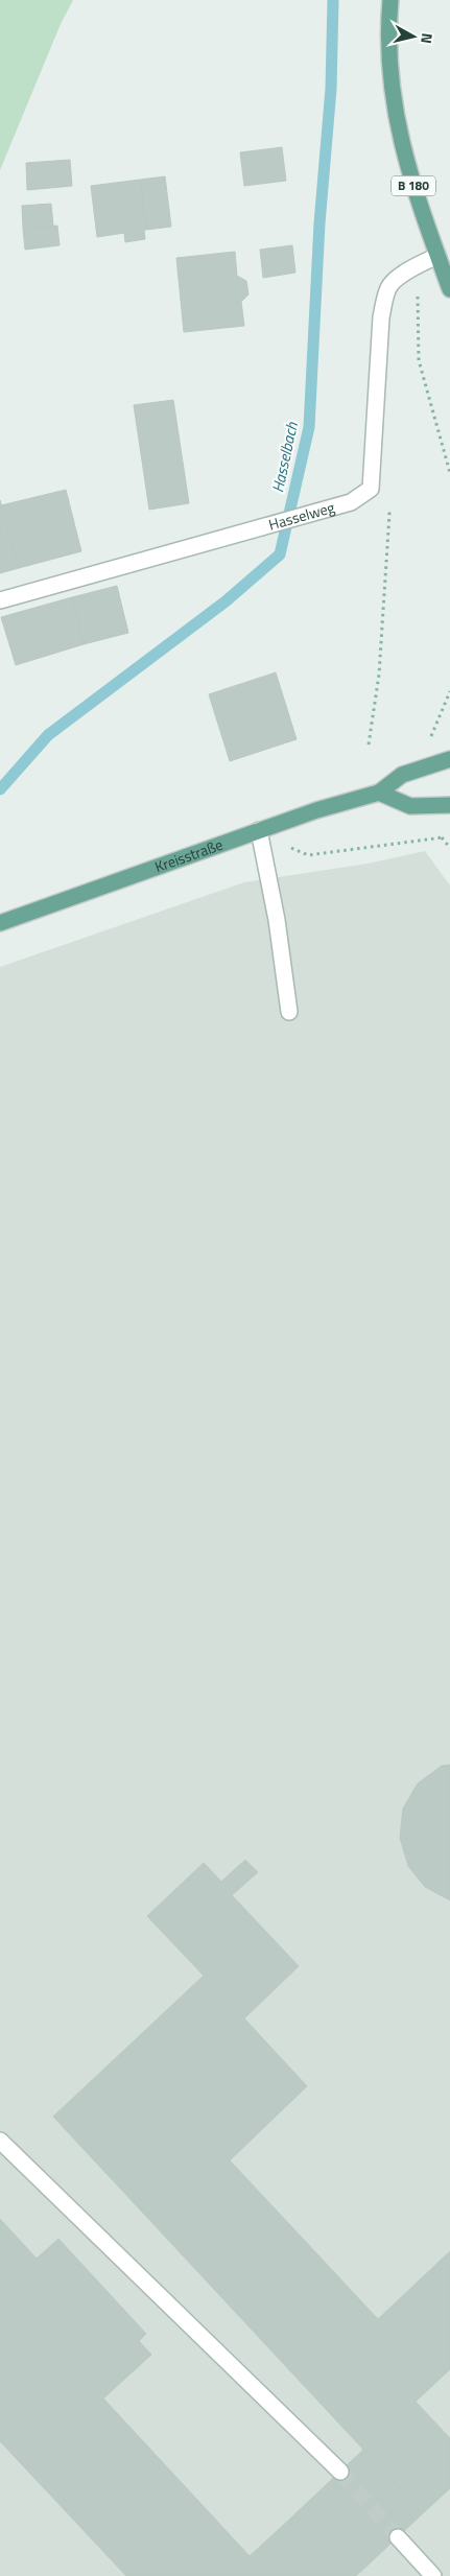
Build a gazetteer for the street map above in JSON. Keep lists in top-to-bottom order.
{
  "streets": {
    "main road": ["B 180", "Kreisstraße"],
    "street": ["Hasselweg"]
  },
  "water": ["Hasselbach"],
  "north": "right"
}
